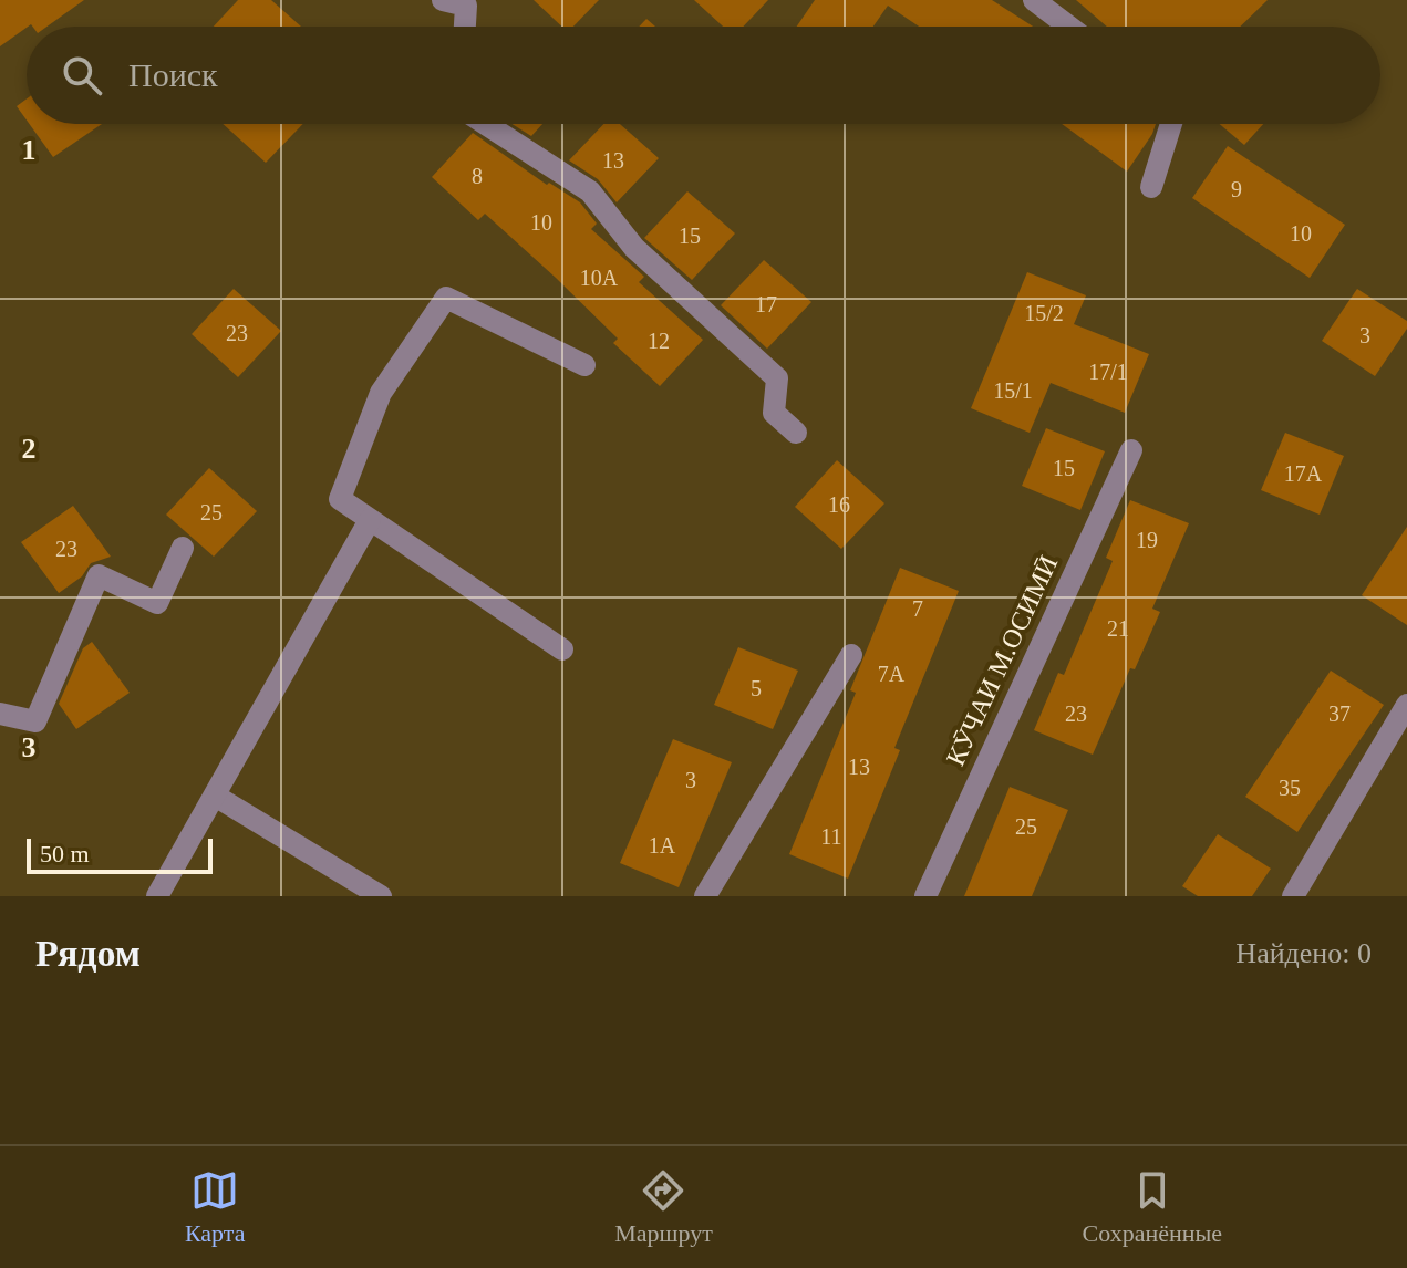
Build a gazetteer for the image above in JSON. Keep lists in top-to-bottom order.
{
  "streets": {
    "street": ["КӮЧАИ М.ОСИМӢ"]
  },
  "house_numbers": [
    "13",
    "8",
    "9",
    "10",
    "10",
    "15",
    "10А",
    "17",
    "15/2",
    "23",
    "3",
    "12",
    "17/1",
    "15/1",
    "15",
    "17А",
    "16",
    "25",
    "19",
    "23",
    "7",
    "21",
    "7А",
    "5",
    "23",
    "37",
    "13",
    "3",
    "35",
    "25",
    "11",
    "1А"
  ],
  "scale_bar": "50 m",
  "page": {
    "search": "Поиск",
    "scale": "50 m",
    "heading": ["Рядом", "Найдено: 0"],
    "nav": ["Карта", "Маршрут", "Сохранённые"]
  },
  "grid": {
    "rows": ["1", "2", "3"]
  }
}
